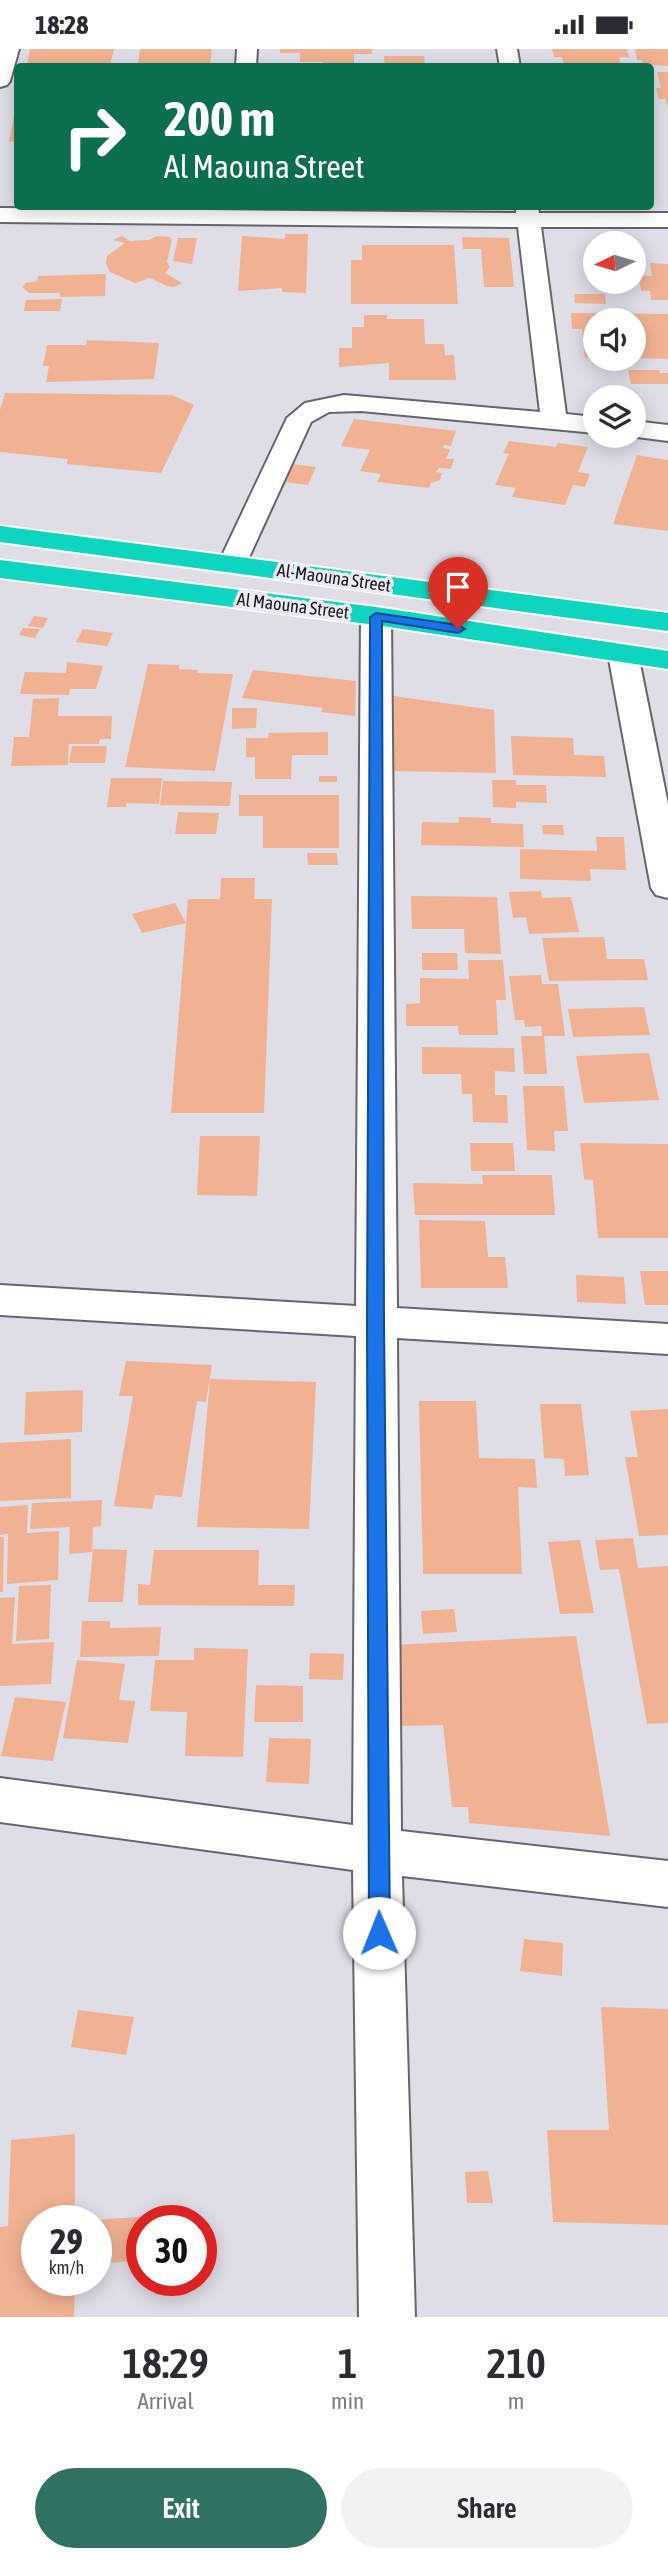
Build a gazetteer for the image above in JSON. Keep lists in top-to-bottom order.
{
  "streets": {
    "highway": ["Al-Maouna Street", "Al Maouna Street"]
  },
  "north": "left",
  "page": {
    "status": "18:28",
    "turn": ["200 m", "Al Maouna Street"],
    "speed": "29 km/h",
    "limit": "30",
    "eta": [
      "18:29",
      "Arrival",
      "1",
      "min",
      "210",
      "m"
    ],
    "buttons": ["Exit", "Share"]
  }
}
